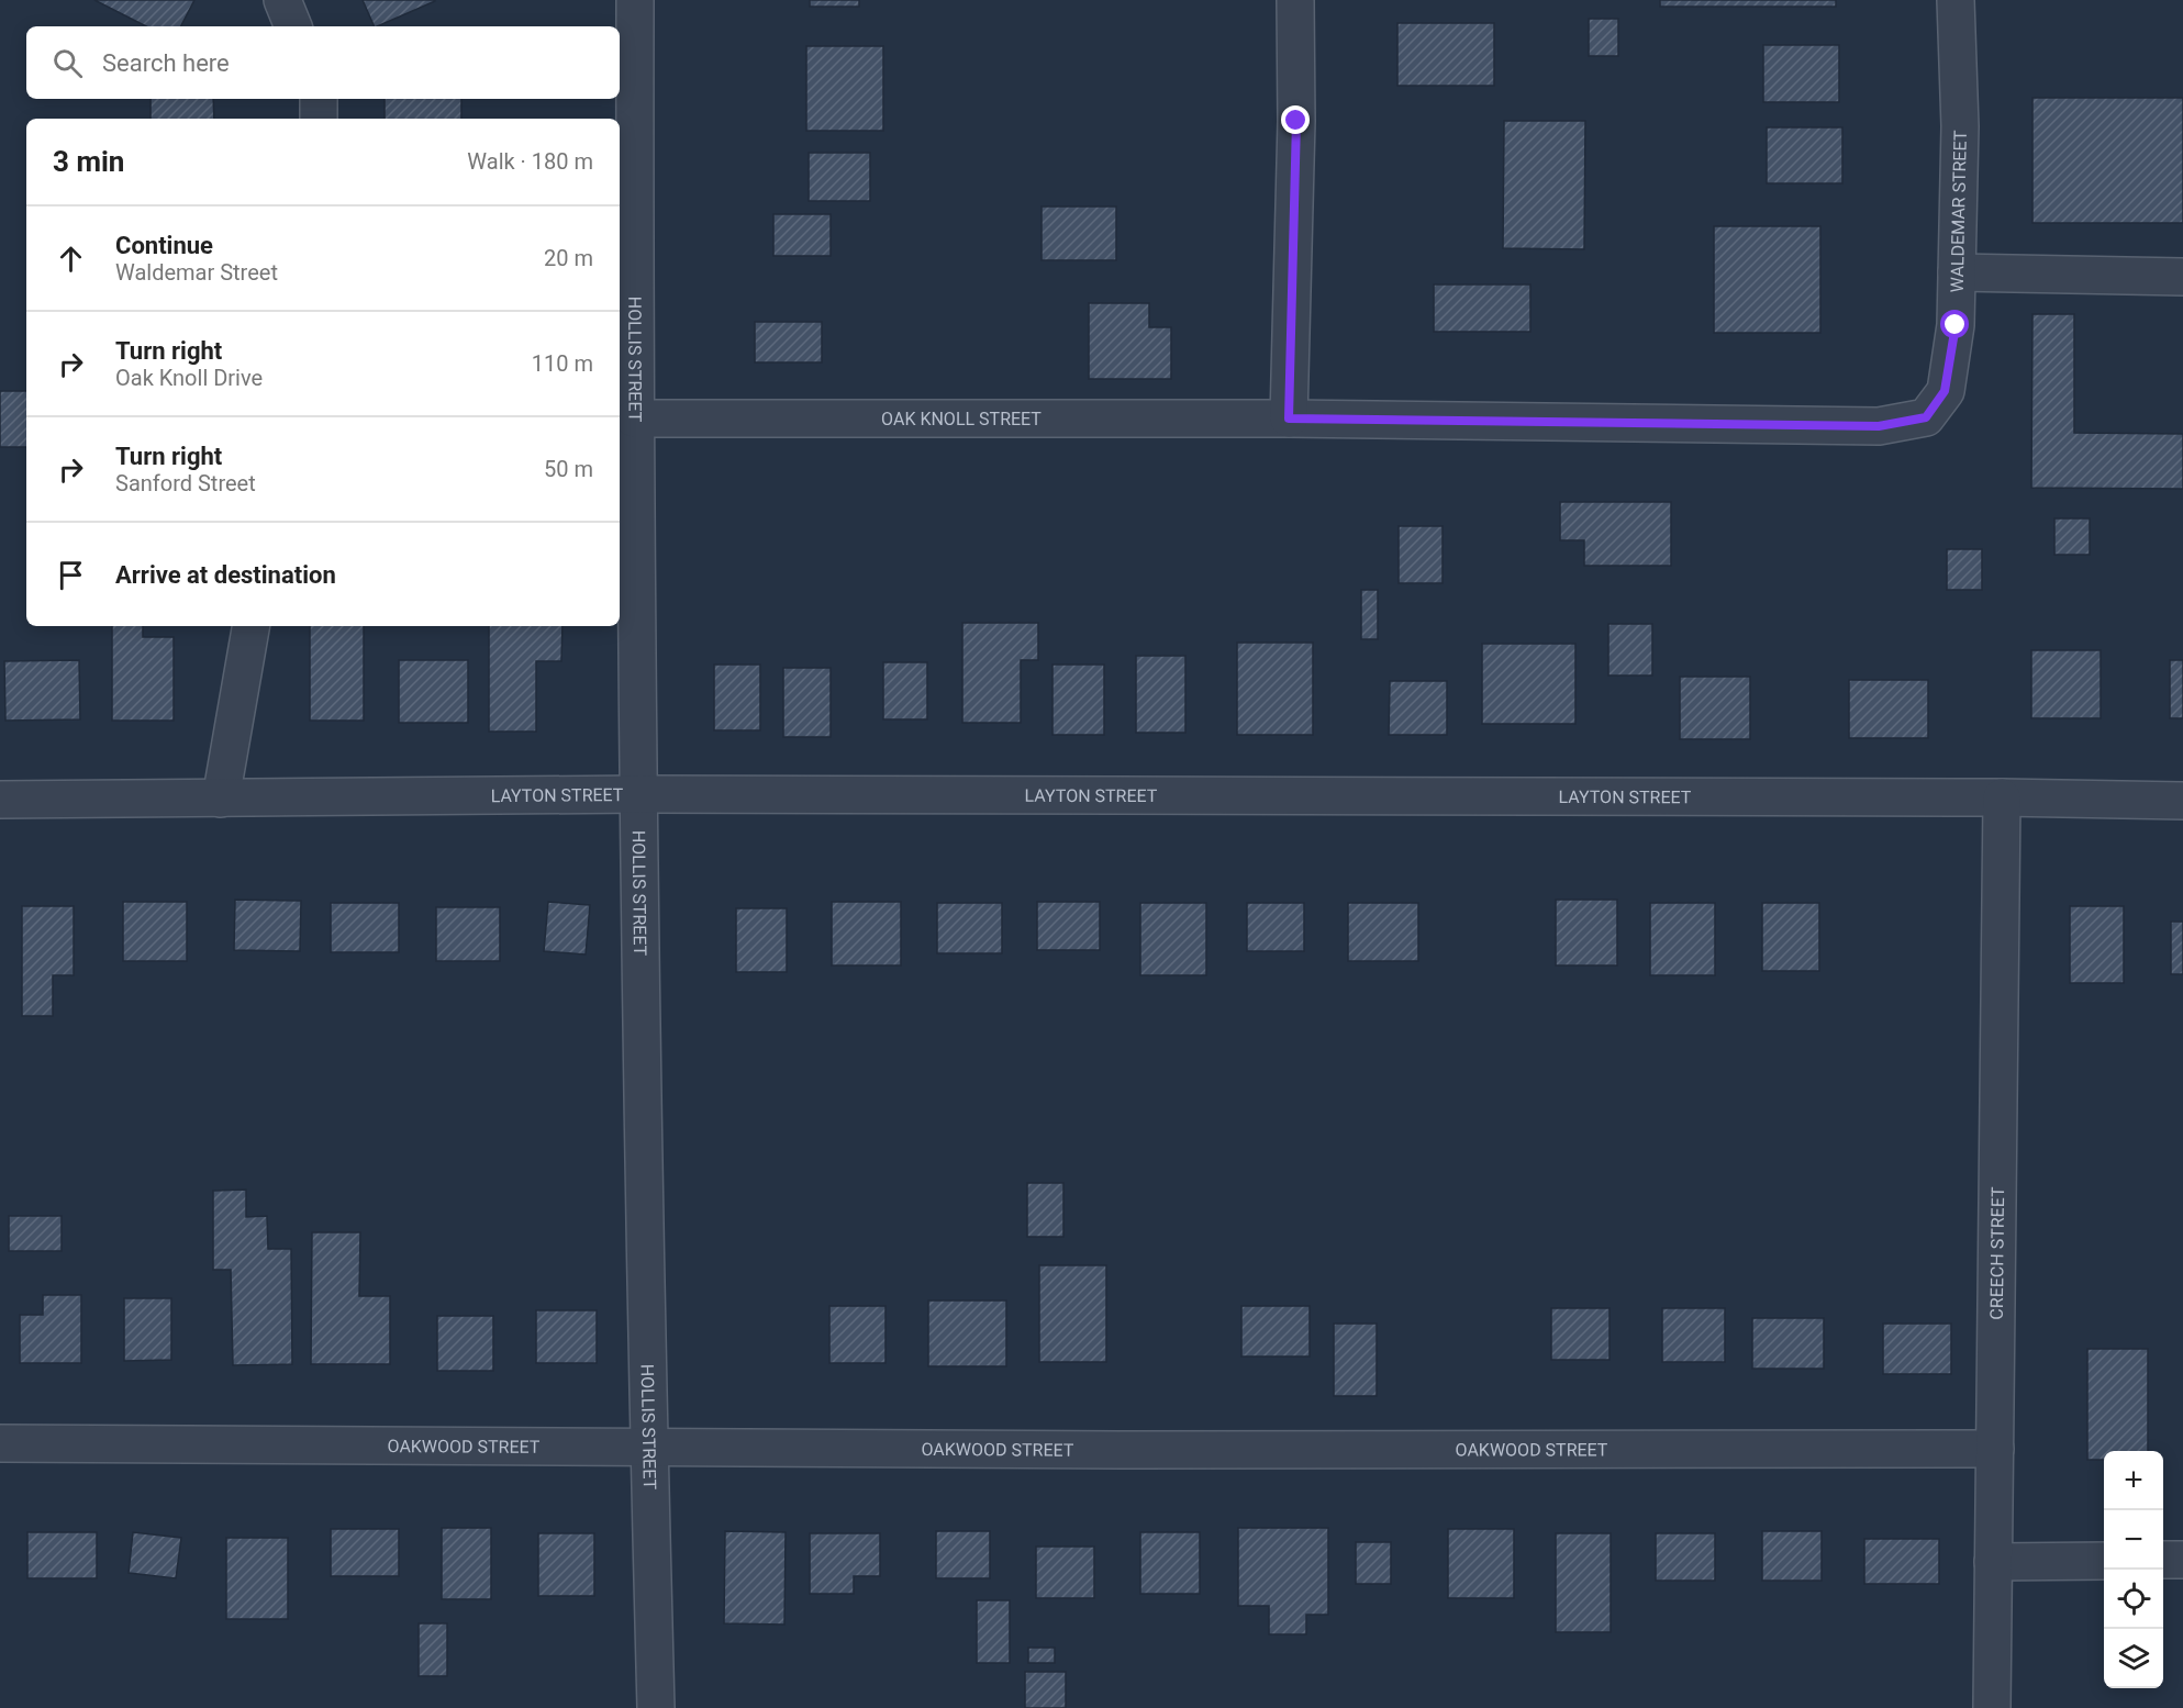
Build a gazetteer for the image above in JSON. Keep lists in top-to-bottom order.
{
  "streets": {
    "street": [
      "WALDEMAR STREET",
      "HOLLIS STREET",
      "OAK KNOLL STREET",
      "LAYTON STREET",
      "CREECH STREET",
      "OAKWOOD STREET"
    ]
  },
  "crossings": [
    ["WALDEMAR STREET", "OAK KNOLL STREET"],
    ["HOLLIS STREET", "OAK KNOLL STREET"],
    ["HOLLIS STREET", "LAYTON STREET"],
    ["HOLLIS STREET", "OAKWOOD STREET"],
    ["LAYTON STREET", "CREECH STREET"],
    ["CREECH STREET", "OAKWOOD STREET"]
  ],
  "page": {
    "search": "Search here",
    "heading": ["3 min", "Walk · 180 m"],
    "list": [
      ["Continue", "Waldemar Street", "20 m"],
      ["Turn right", "Oak Knoll Drive", "110 m"],
      ["Turn right", "Sanford Street", "50 m"],
      "Arrive at destination"
    ],
    "map_buttons": ["+", "−"]
  }
}
